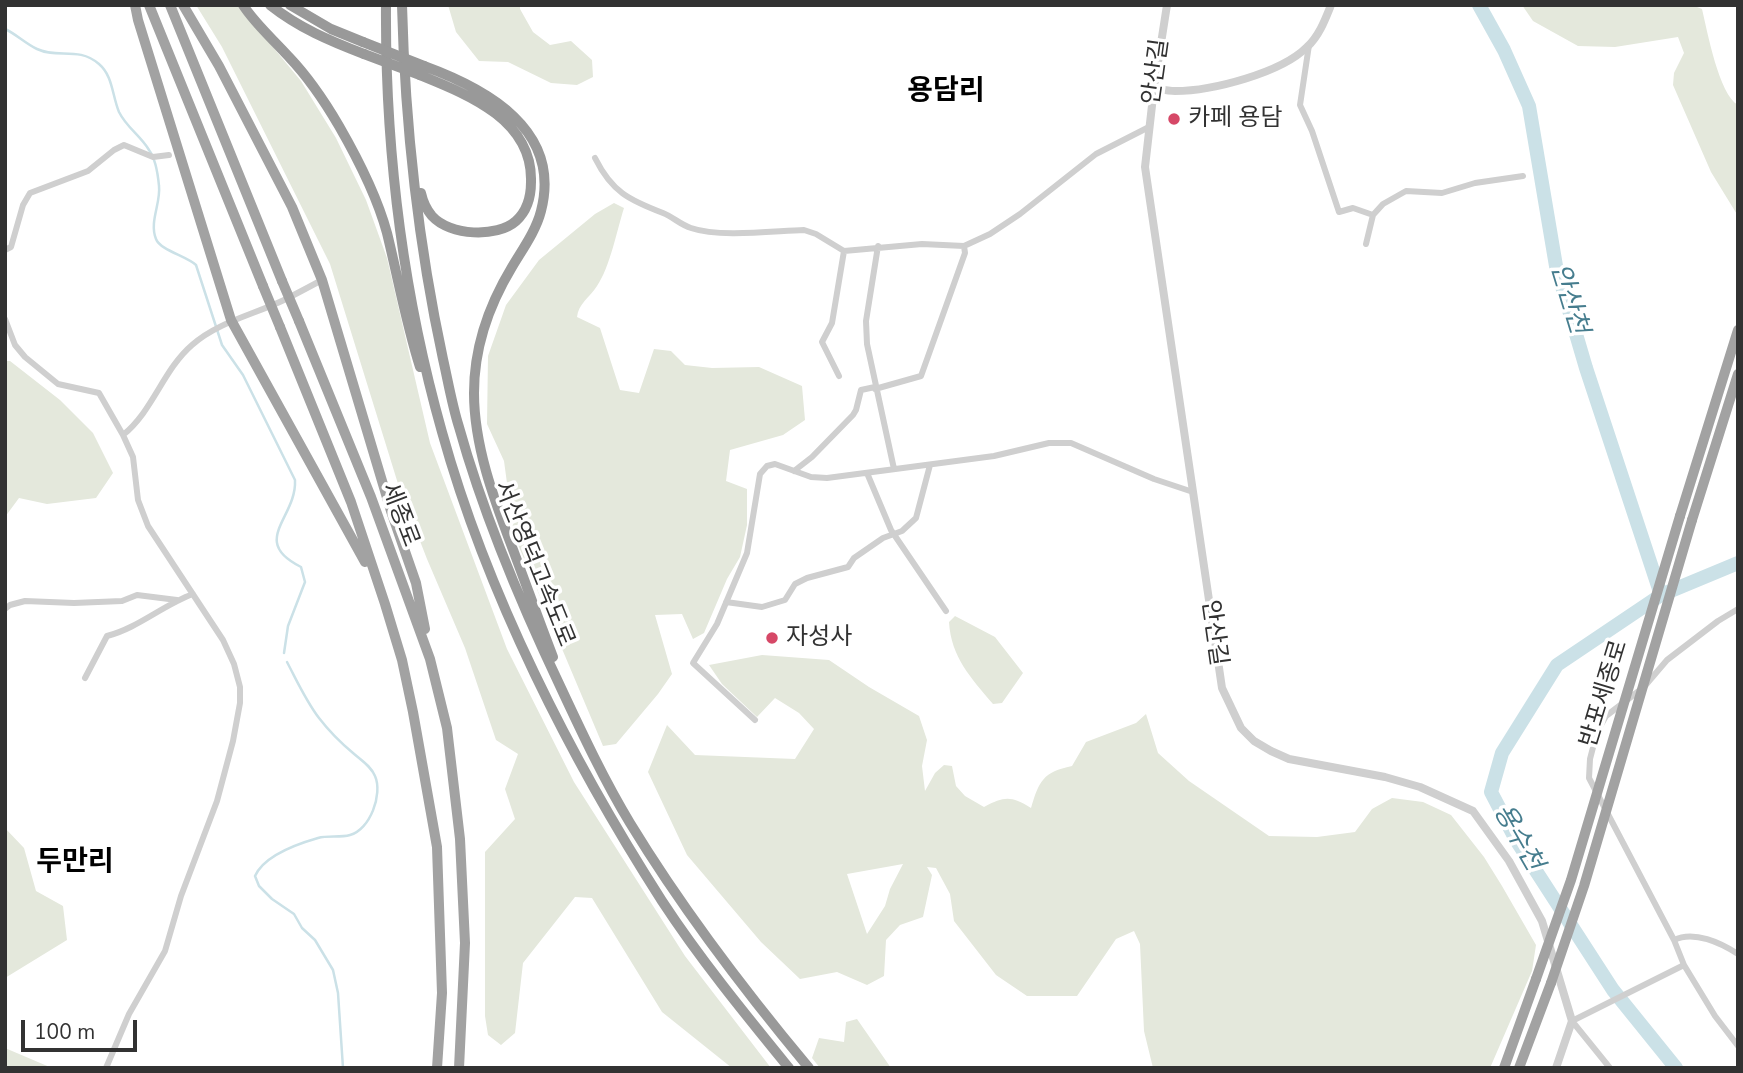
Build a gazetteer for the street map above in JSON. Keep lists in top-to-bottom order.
{
  "streets": {
    "highway": ["세종로", "서산영덕고속도로", "반포세종로"],
    "street": ["안산길"]
  },
  "districts": ["용담리", "두만리"],
  "water": ["안산천", "용수천"],
  "places": ["카페 용담", "자성사"],
  "scale_bar": "100 m"
}
